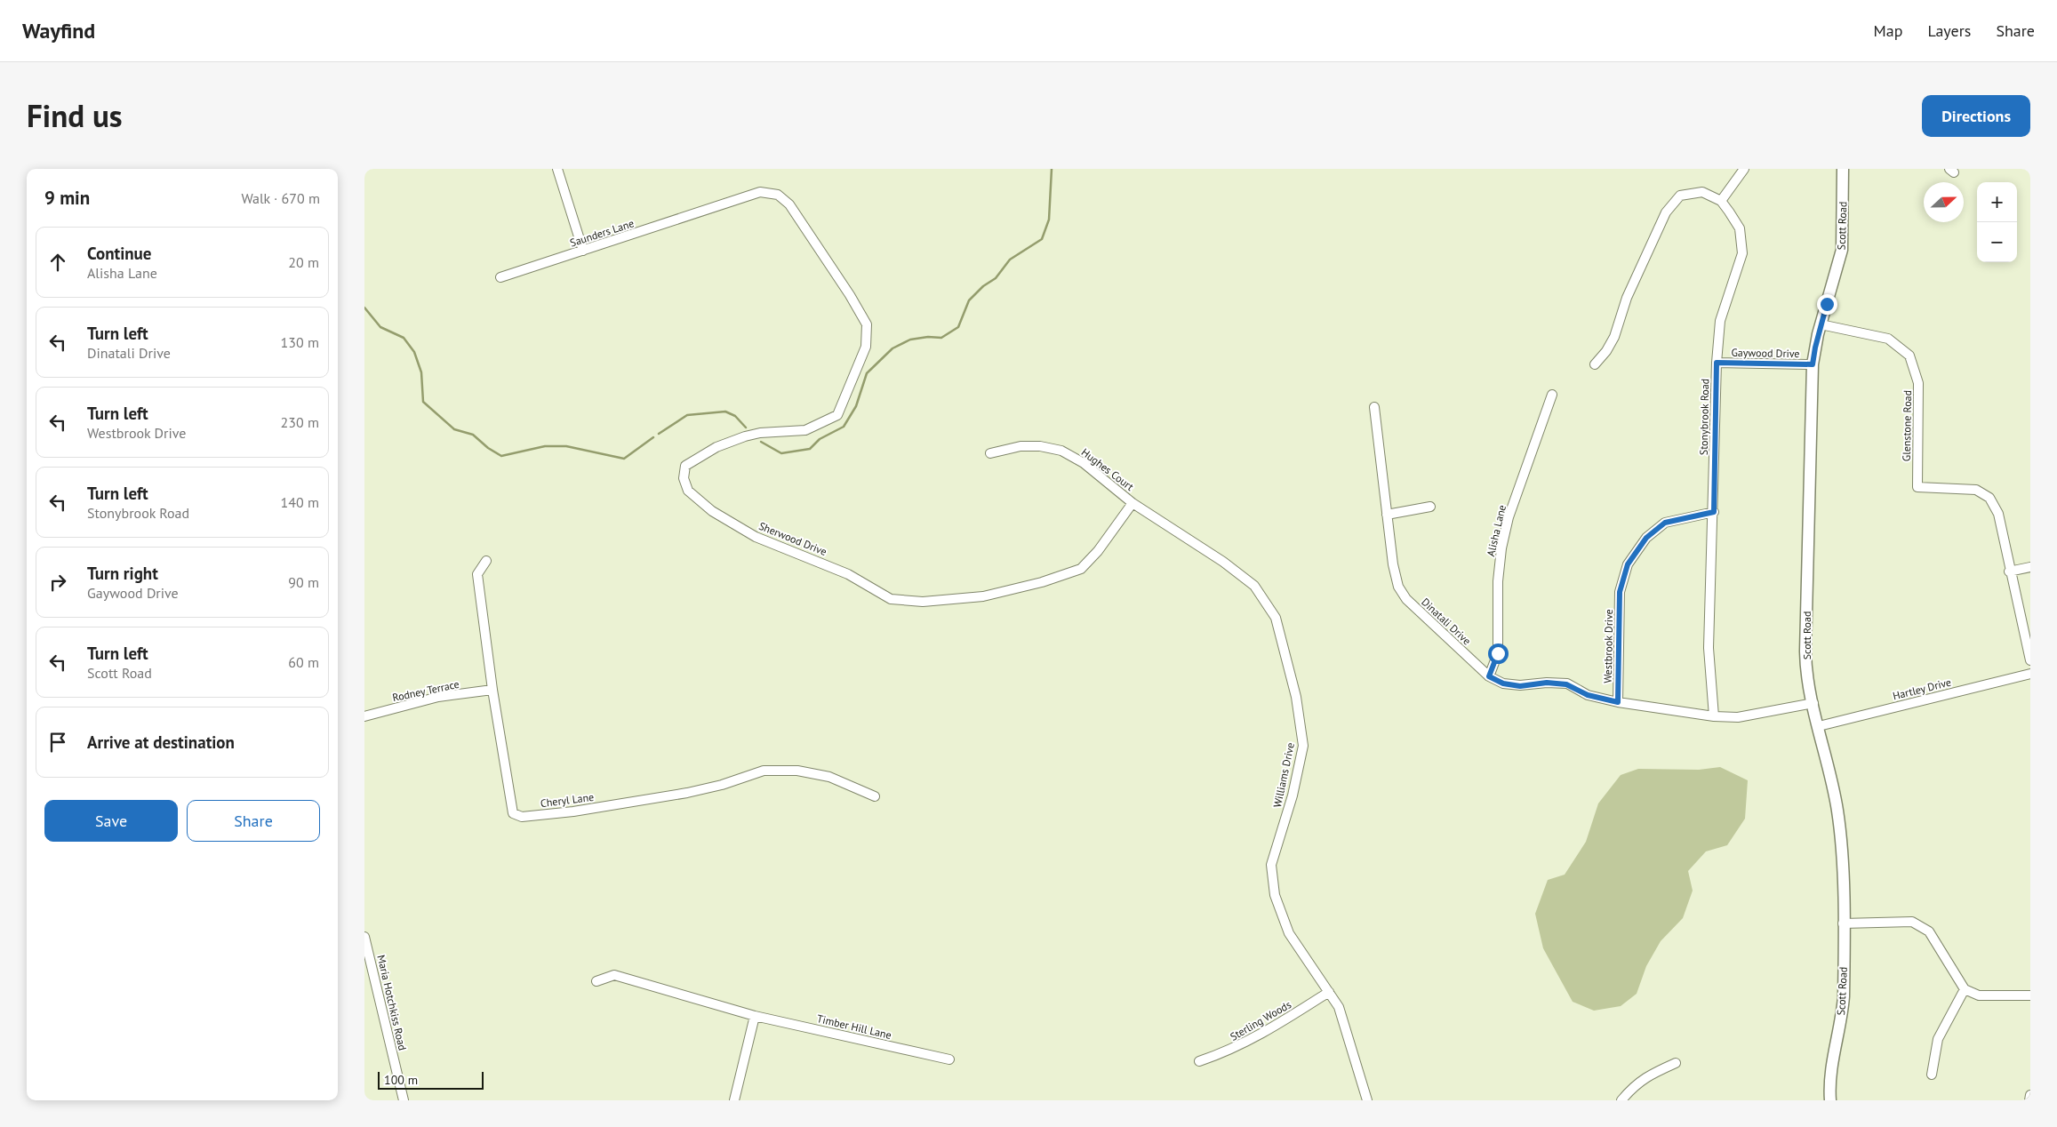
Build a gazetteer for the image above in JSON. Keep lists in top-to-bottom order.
{
  "streets": {
    "main road": ["Scott Road"],
    "street": [
      "Saunders Lane",
      "Gaywood Drive",
      "Stonybrook Road",
      "Glenstone Road",
      "Hughes Court",
      "Alisha Lane",
      "Sherwood Drive",
      "Dinatali Drive",
      "Westbrook Drive",
      "Hartley Drive",
      "Rodney Terrace",
      "Williams Drive",
      "Cheryl Lane",
      "Maria Hotchkiss Road",
      "Sterling Woods",
      "Timber Hill Lane"
    ]
  },
  "crossings": [
    ["Scott Road", "Gaywood Drive"],
    ["Scott Road", "Glenstone Road"],
    ["Scott Road", "Dinatali Drive"],
    ["Scott Road", "Hartley Drive"],
    ["Saunders Lane", "Sherwood Drive"],
    ["Gaywood Drive", "Stonybrook Road"],
    ["Stonybrook Road", "Dinatali Drive"],
    ["Stonybrook Road", "Westbrook Drive"],
    ["Hughes Court", "Sherwood Drive"],
    ["Hughes Court", "Williams Drive"],
    ["Alisha Lane", "Dinatali Drive"],
    ["Sherwood Drive", "Williams Drive"],
    ["Dinatali Drive", "Westbrook Drive"],
    ["Rodney Terrace", "Cheryl Lane"],
    ["Williams Drive", "Sterling Woods"]
  ],
  "scale_bar": "100 m",
  "north": "right",
  "page": {
    "header": "Wayfind",
    "nav": ["Map", "Layers", "Share"],
    "title": "Find us",
    "buttons": [
      "Directions",
      ["Save", "Share"]
    ],
    "heading": ["9 min", "Walk · 670 m"],
    "map_buttons": ["+", "−"],
    "list": [
      ["Continue", "Alisha Lane", "20 m"],
      ["Turn left", "Dinatali Drive", "130 m"],
      ["Turn left", "Westbrook Drive", "230 m"],
      ["Turn left", "Stonybrook Road", "140 m"],
      ["Turn right", "Gaywood Drive", "90 m"],
      ["Turn left", "Scott Road", "60 m"],
      "Arrive at destination"
    ],
    "scale": "100 m"
  }
}
